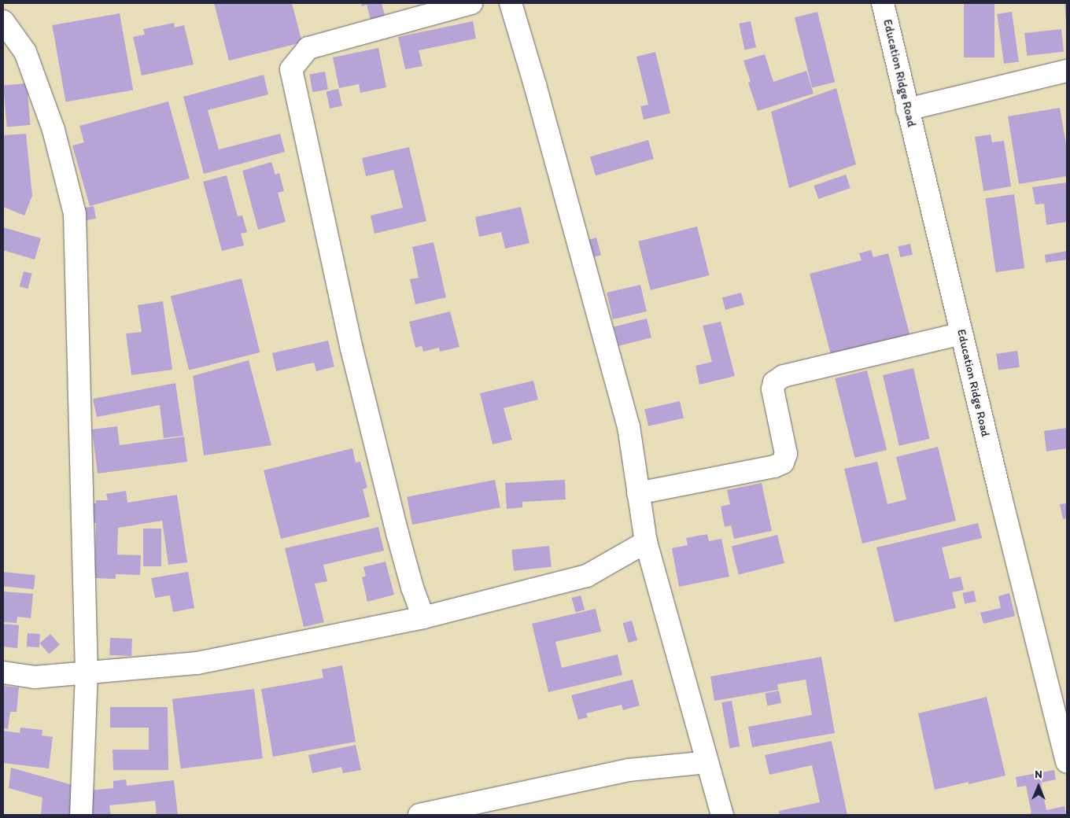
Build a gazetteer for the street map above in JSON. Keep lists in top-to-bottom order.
{
  "streets": {
    "street": ["Education Ridge Road"]
  },
  "north": "top"
}
